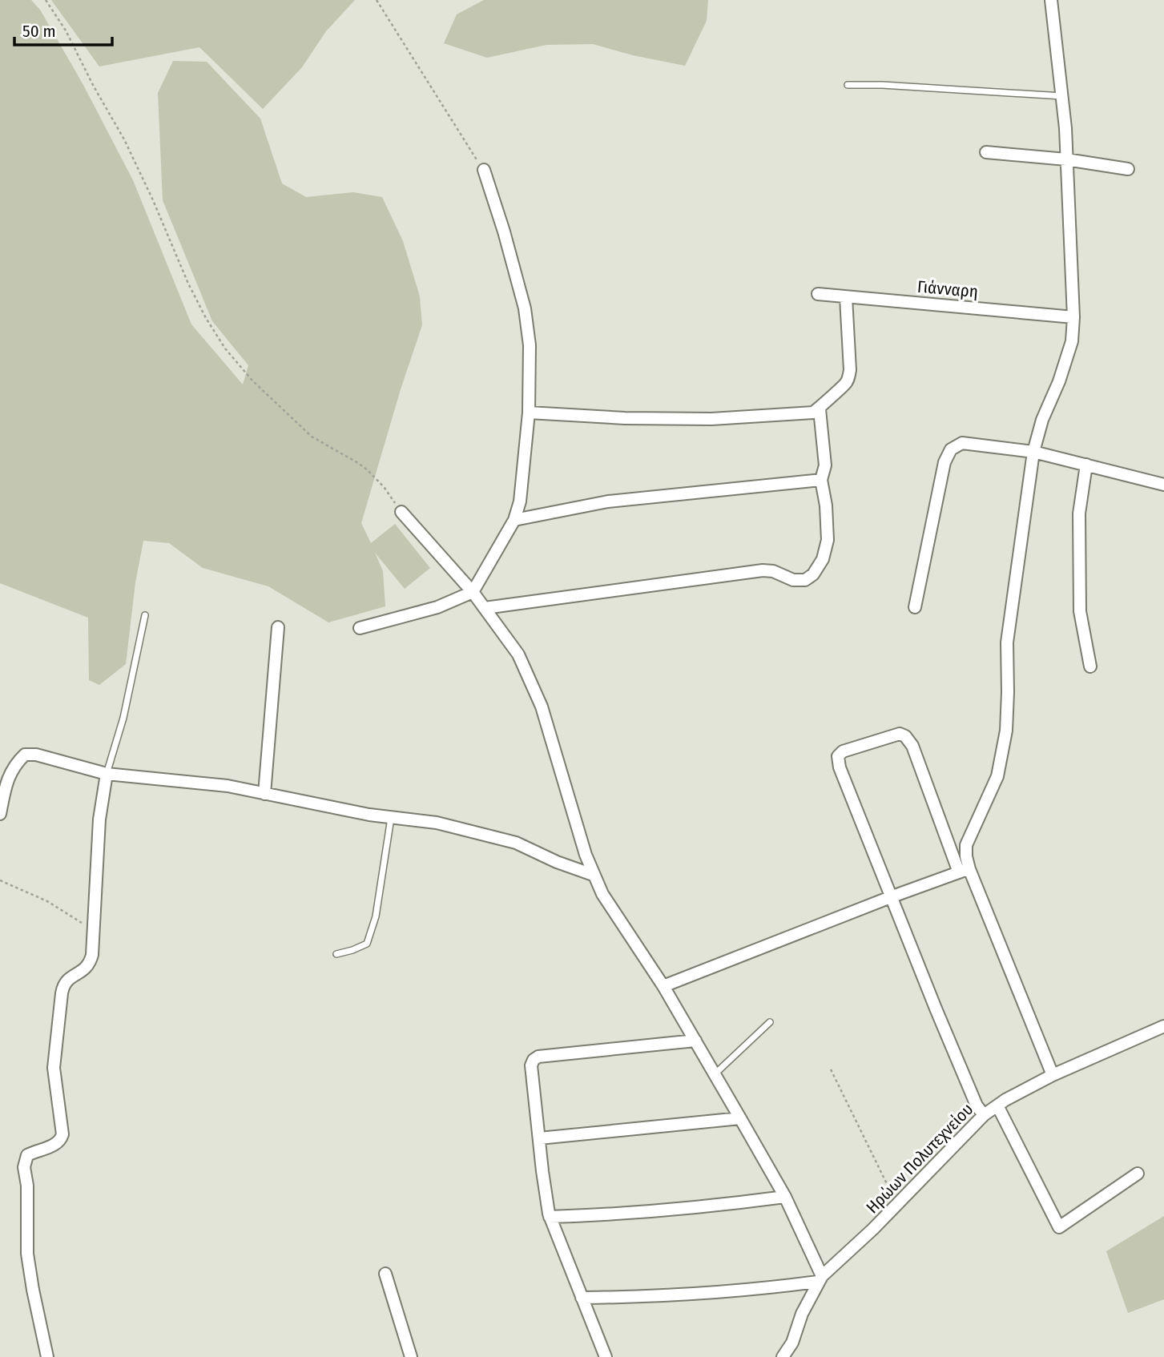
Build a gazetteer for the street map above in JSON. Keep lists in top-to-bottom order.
{
  "streets": {
    "street": ["Γιάνναρη", "Ηρώων Πολυτεχνείου"]
  },
  "scale_bar": "50 m"
}
